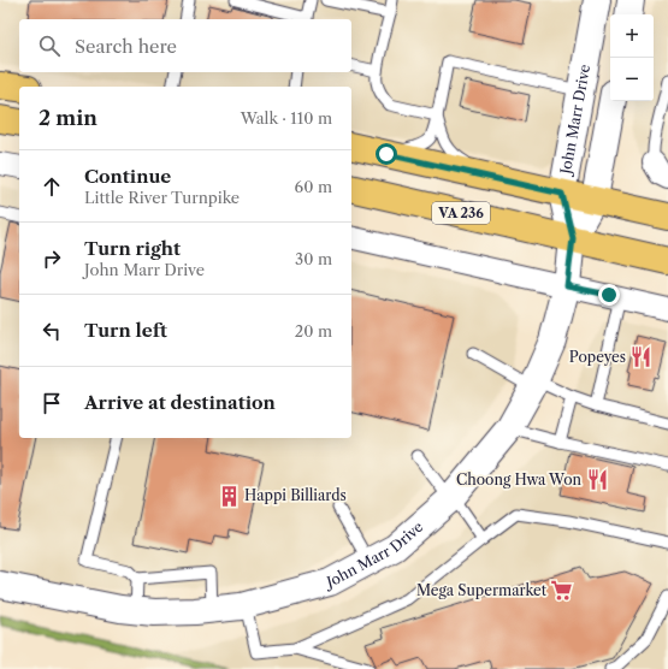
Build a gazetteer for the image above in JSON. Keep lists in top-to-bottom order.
{
  "streets": {
    "main road": ["VA 236"],
    "street": ["John Marr Drive"]
  },
  "crossings": [
    ["John Marr Drive", "VA 236"]
  ],
  "places": {
    "restaurant": ["Popeyes", "Choong Hwa Won"],
    "building": ["Happi Billiards"],
    "supermarket": ["Mega Supermarket"]
  },
  "page": {
    "map_buttons": ["+", "−"],
    "search": "Search here",
    "heading": ["2 min", "Walk · 110 m"],
    "list": [
      ["Continue", "Little River Turnpike", "60 m"],
      ["Turn right", "John Marr Drive", "30 m"],
      ["Turn left", "20 m"],
      "Arrive at destination"
    ]
  }
}
